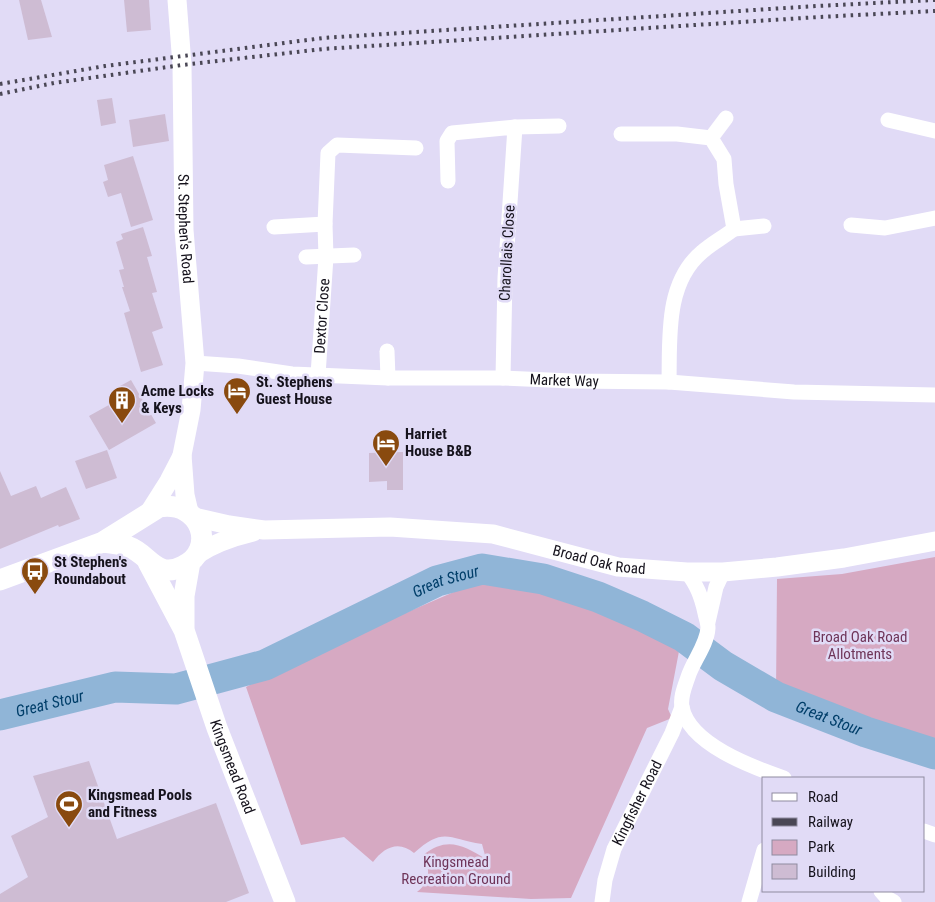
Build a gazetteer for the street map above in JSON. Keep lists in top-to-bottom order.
{
  "streets": {
    "main road": ["St. Stephen's Road", "Kingsmead Road"],
    "street": [
      "Charollais Close",
      "Dextor Close",
      "Market Way",
      "Broad Oak Road",
      "Kingfisher Road"
    ]
  },
  "crossings": [
    ["St. Stephen's Road", "Market Way"],
    ["St. Stephen's Road", "Broad Oak Road"],
    ["St. Stephen's Road", "Kingsmead Road"],
    ["Charollais Close", "Market Way"],
    ["Dextor Close", "Market Way"],
    ["Broad Oak Road", "Kingsmead Road"],
    ["Broad Oak Road", "Kingfisher Road"]
  ],
  "water": ["Great Stour"],
  "parks": ["Broad Oak Road Allotments", "Kingsmead Recreation Ground"],
  "places": {
    "hotel": ["St. Stephens Guest House", "Harriet House B&B"],
    "building": ["Acme Locks & Keys"],
    "bus stop": ["St Stephen's Roundabout"],
    "sports": ["Kingsmead Pools and Fitness"]
  },
  "legend": [
    "Road",
    "Railway",
    "Park",
    "Building"
  ]
}
